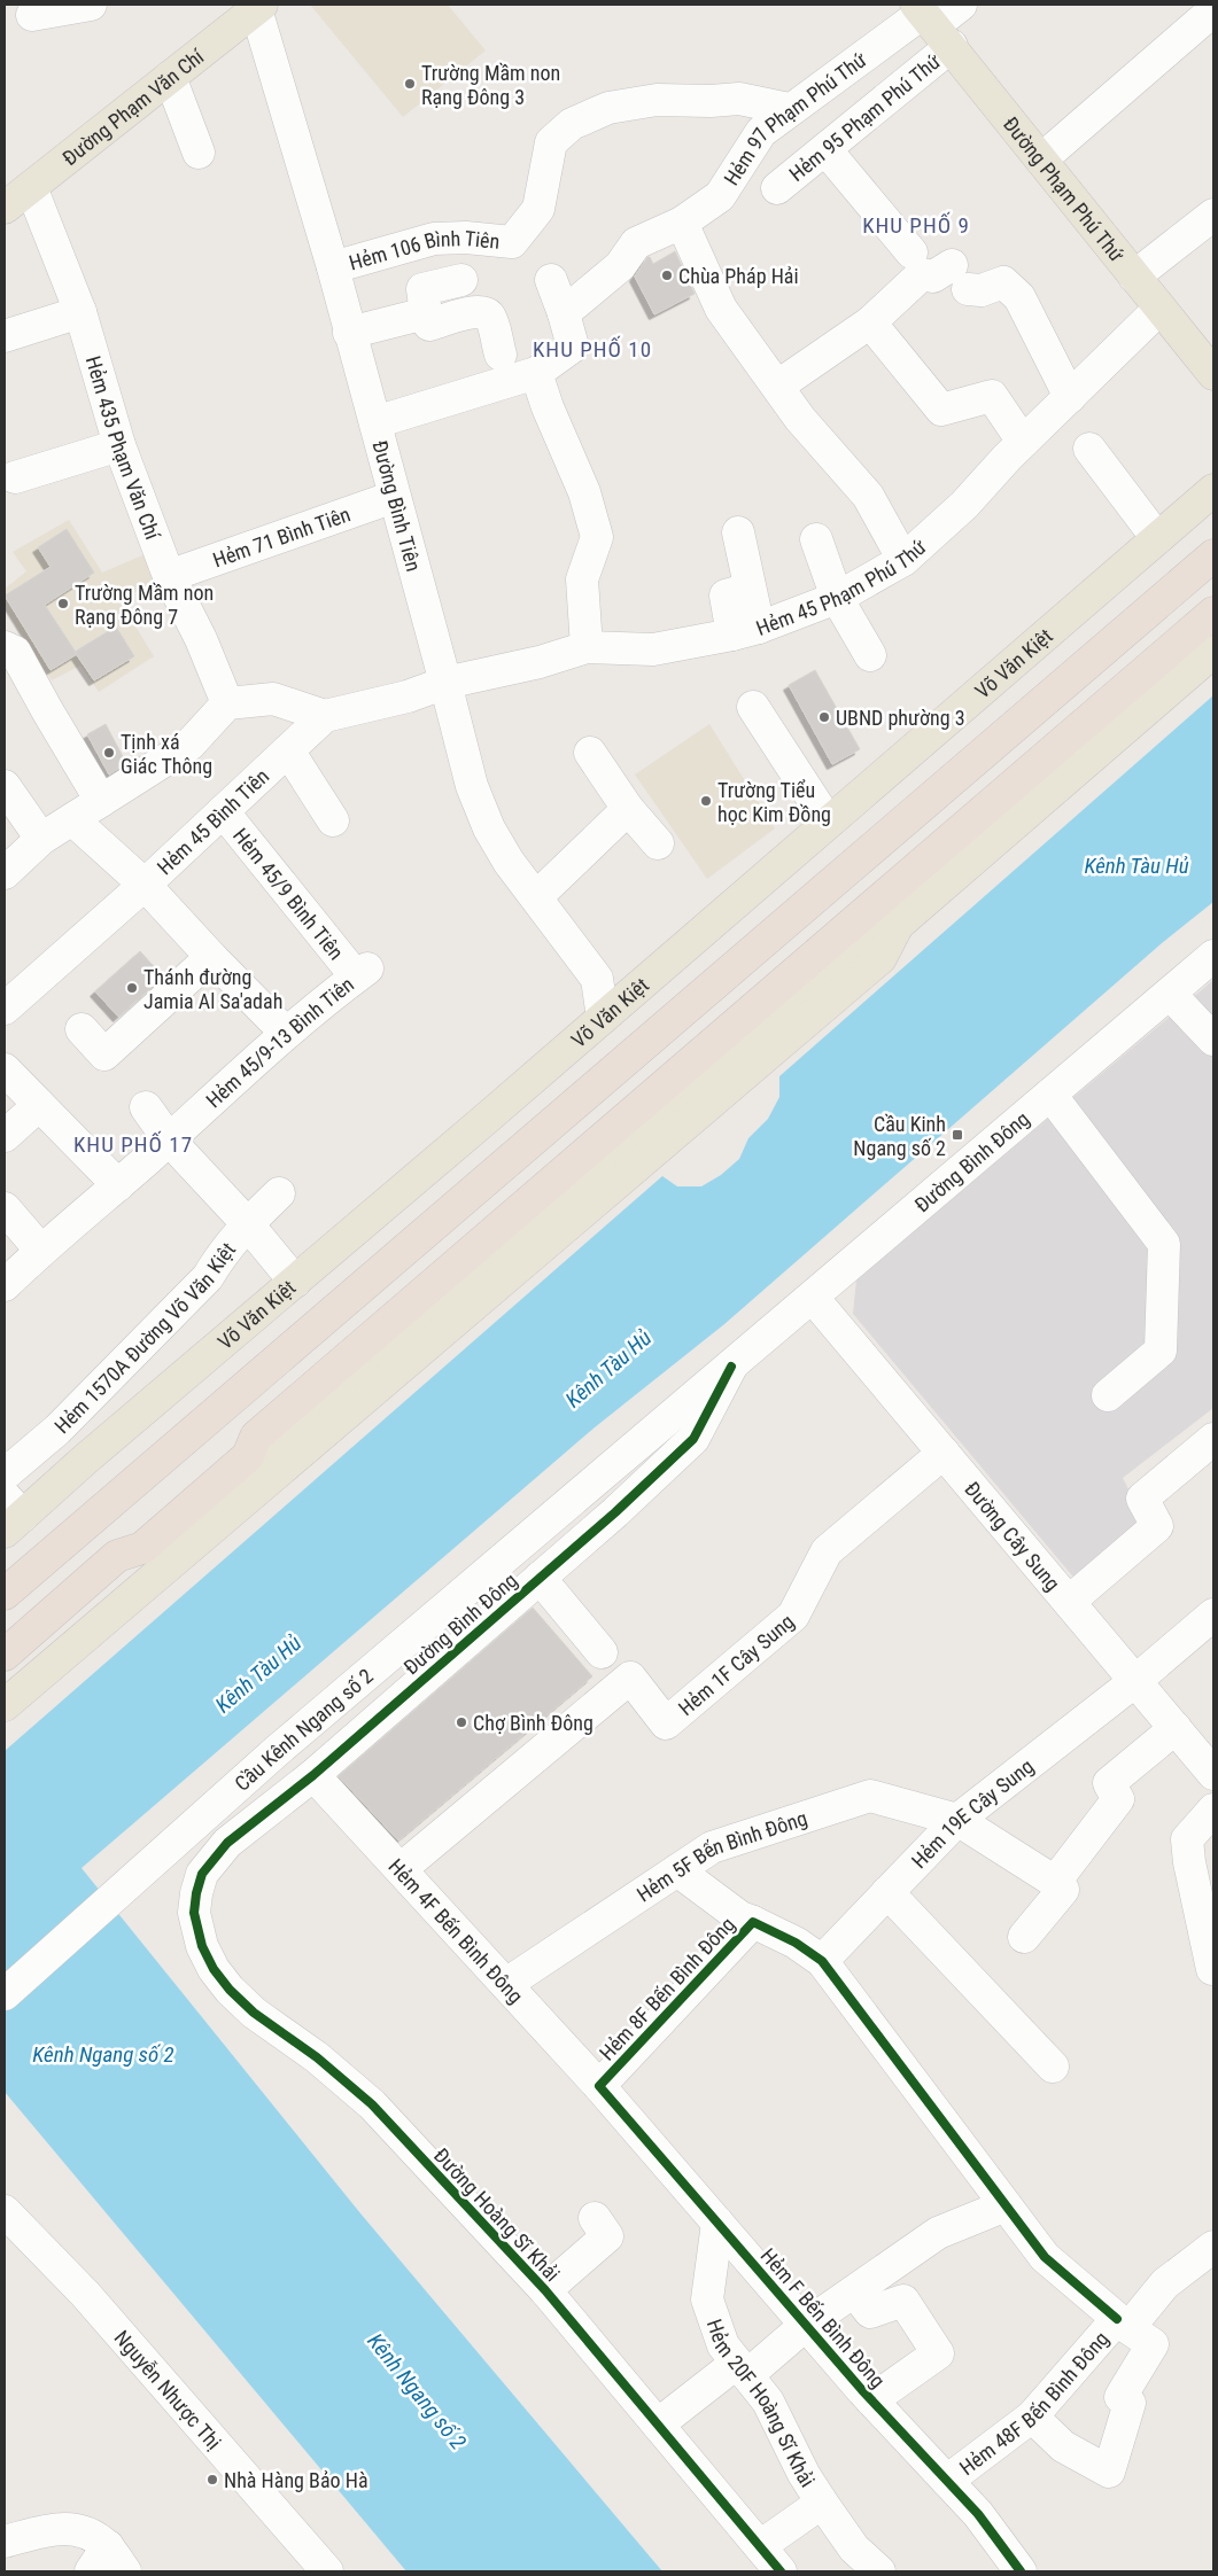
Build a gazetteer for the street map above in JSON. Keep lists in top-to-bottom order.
{
  "streets": {
    "main road": ["Đường Phạm Văn Chí", "Đường Phạm Phú Thứ", "Võ Văn Kiệt"],
    "street": [
      "Hẻm 95 Phạm Phú Thứ",
      "Hẻm 97 Phạm Phú Thứ",
      "Hẻm 106 Bình Tiên",
      "Hẻm 435 Phạm Văn Chí",
      "Đường Bình Tiên",
      "Hẻm 71 Bình Tiên",
      "Hẻm 45 Phạm Phú Thứ",
      "Hẻm 45 Bình Tiên",
      "Hẻm 45/9 Bình Tiên",
      "Hẻm 45/9-13 Bình Tiên",
      "Đường Bình Đông",
      "Hẻm 1570A Đường Võ Văn Kiệt",
      "Đường Cây Sung",
      "Hẻm 1F Cây Sung",
      "Cầu Kênh Ngang số 2",
      "Hẻm 19E Cây Sung",
      "Hẻm 5F Bến Bình Đông",
      "Hẻm 4F Bến Bình Đông",
      "Hẻm 8F Bến Bình Đông",
      "Đường Hoàng Sĩ Khải",
      "Hẻm F Bến Bình Đông",
      "Nguyễn Nhược Thị",
      "Hẻm 48F Bến Bình Đông",
      "Hẻm 20F Hoàng Sĩ Khải"
    ]
  },
  "crossings": [
    ["Đường Phạm Văn Chí", "Hẻm 435 Phạm Văn Chí"],
    ["Đường Phạm Văn Chí", "Đường Bình Tiên"],
    ["Hẻm 95 Phạm Phú Thứ", "Hẻm 97 Phạm Phú Thứ"],
    ["Hẻm 95 Phạm Phú Thứ", "Đường Phạm Phú Thứ"],
    ["Hẻm 97 Phạm Phú Thứ", "Đường Phạm Phú Thứ"],
    ["Hẻm 97 Phạm Phú Thứ", "Hẻm 106 Bình Tiên"],
    ["Đường Phạm Phú Thứ", "Hẻm 45 Phạm Phú Thứ"],
    ["Hẻm 106 Bình Tiên", "Đường Bình Tiên"],
    ["Hẻm 435 Phạm Văn Chí", "Hẻm 71 Bình Tiên"],
    ["Đường Bình Tiên", "Hẻm 71 Bình Tiên"],
    ["Đường Bình Tiên", "Hẻm 45 Phạm Phú Thứ"],
    ["Đường Bình Tiên", "Võ Văn Kiệt"],
    ["Đường Bình Tiên", "Hẻm 45 Bình Tiên"],
    ["Hẻm 45 Phạm Phú Thứ", "Hẻm 45 Bình Tiên"],
    ["Hẻm 45 Bình Tiên", "Hẻm 45/9 Bình Tiên"],
    ["Hẻm 45/9 Bình Tiên", "Hẻm 45/9-13 Bình Tiên"],
    ["Đường Bình Đông", "Đường Cây Sung"],
    ["Đường Bình Đông", "Cầu Kênh Ngang số 2"],
    ["Đường Bình Đông", "Hẻm 4F Bến Bình Đông"],
    ["Đường Bình Đông", "Đường Hoàng Sĩ Khải"],
    ["Đường Cây Sung", "Hẻm 1F Cây Sung"],
    ["Đường Cây Sung", "Hẻm 19E Cây Sung"],
    ["Hẻm 1F Cây Sung", "Hẻm 4F Bến Bình Đông"],
    ["Hẻm 19E Cây Sung", "Hẻm 5F Bến Bình Đông"],
    ["Hẻm 19E Cây Sung", "Hẻm 8F Bến Bình Đông"],
    ["Hẻm 5F Bến Bình Đông", "Hẻm 4F Bến Bình Đông"],
    ["Hẻm 4F Bến Bình Đông", "Hẻm 8F Bến Bình Đông"],
    ["Hẻm 4F Bến Bình Đông", "Hẻm F Bến Bình Đông"],
    ["Hẻm 8F Bến Bình Đông", "Hẻm F Bến Bình Đông"],
    ["Hẻm 8F Bến Bình Đông", "Hẻm 48F Bến Bình Đông"],
    ["Đường Hoàng Sĩ Khải", "Hẻm 20F Hoàng Sĩ Khải"],
    ["Hẻm F Bến Bình Đông", "Hẻm 48F Bến Bình Đông"],
    ["Hẻm F Bến Bình Đông", "Hẻm 20F Hoàng Sĩ Khải"]
  ],
  "districts": ["KHU PHỐ 9", "KHU PHỐ 10", "KHU PHỐ 17"],
  "water": ["Kênh Tàu Hủ", "Kênh Ngang số 2"],
  "places": {
    "other": [
      "Trường Mầm non Rạng Đông 3",
      "Chùa Pháp Hải",
      "Trường Mầm non Rạng Đông 7",
      "UBND phường 3",
      "Tịnh xá Giác Thông",
      "Trường Tiểu học Kim Đồng",
      "Thánh đường Jamia Al Sa'adah",
      "Chợ Bình Đông",
      "Nhà Hàng Bảo Hà"
    ],
    "transit": ["Cầu Kinh Ngang số 2"]
  }
}
